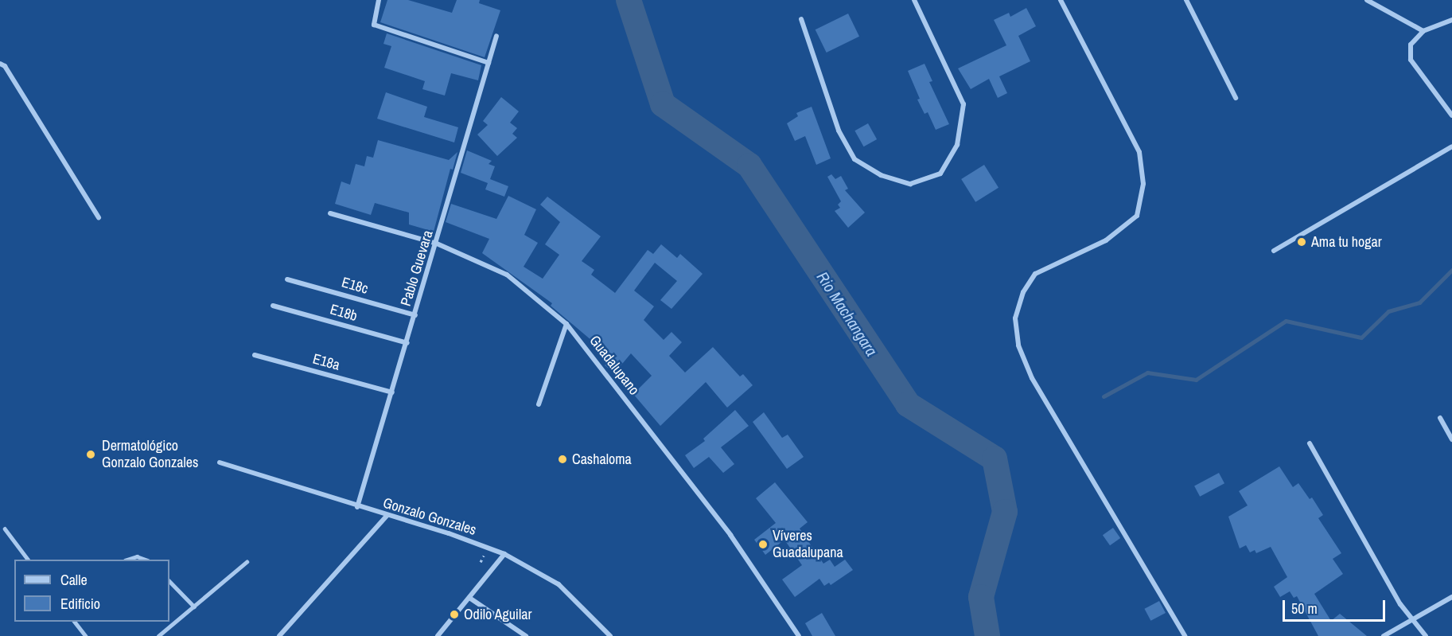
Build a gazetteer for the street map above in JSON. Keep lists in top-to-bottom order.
{
  "streets": {
    "street": [
      "Pablo Guevara",
      "E18c",
      "E18b",
      "E18a",
      "Guadalupano",
      "Gonzalo Gonzales"
    ]
  },
  "crossings": [
    ["Pablo Guevara", "E18c"],
    ["Pablo Guevara", "E18b"],
    ["Pablo Guevara", "E18a"],
    ["Pablo Guevara", "Guadalupano"],
    ["Pablo Guevara", "Gonzalo Gonzales"]
  ],
  "water": ["Rio Machangara"],
  "places": [
    "Ama tu hogar",
    "Dermatológico Gonzalo Gonzales",
    "Cashaloma",
    "Víveres Guadalupana",
    "Odilo Aguilar"
  ],
  "legend": ["Calle", "Edificio"],
  "scale_bar": "50 m"
}
